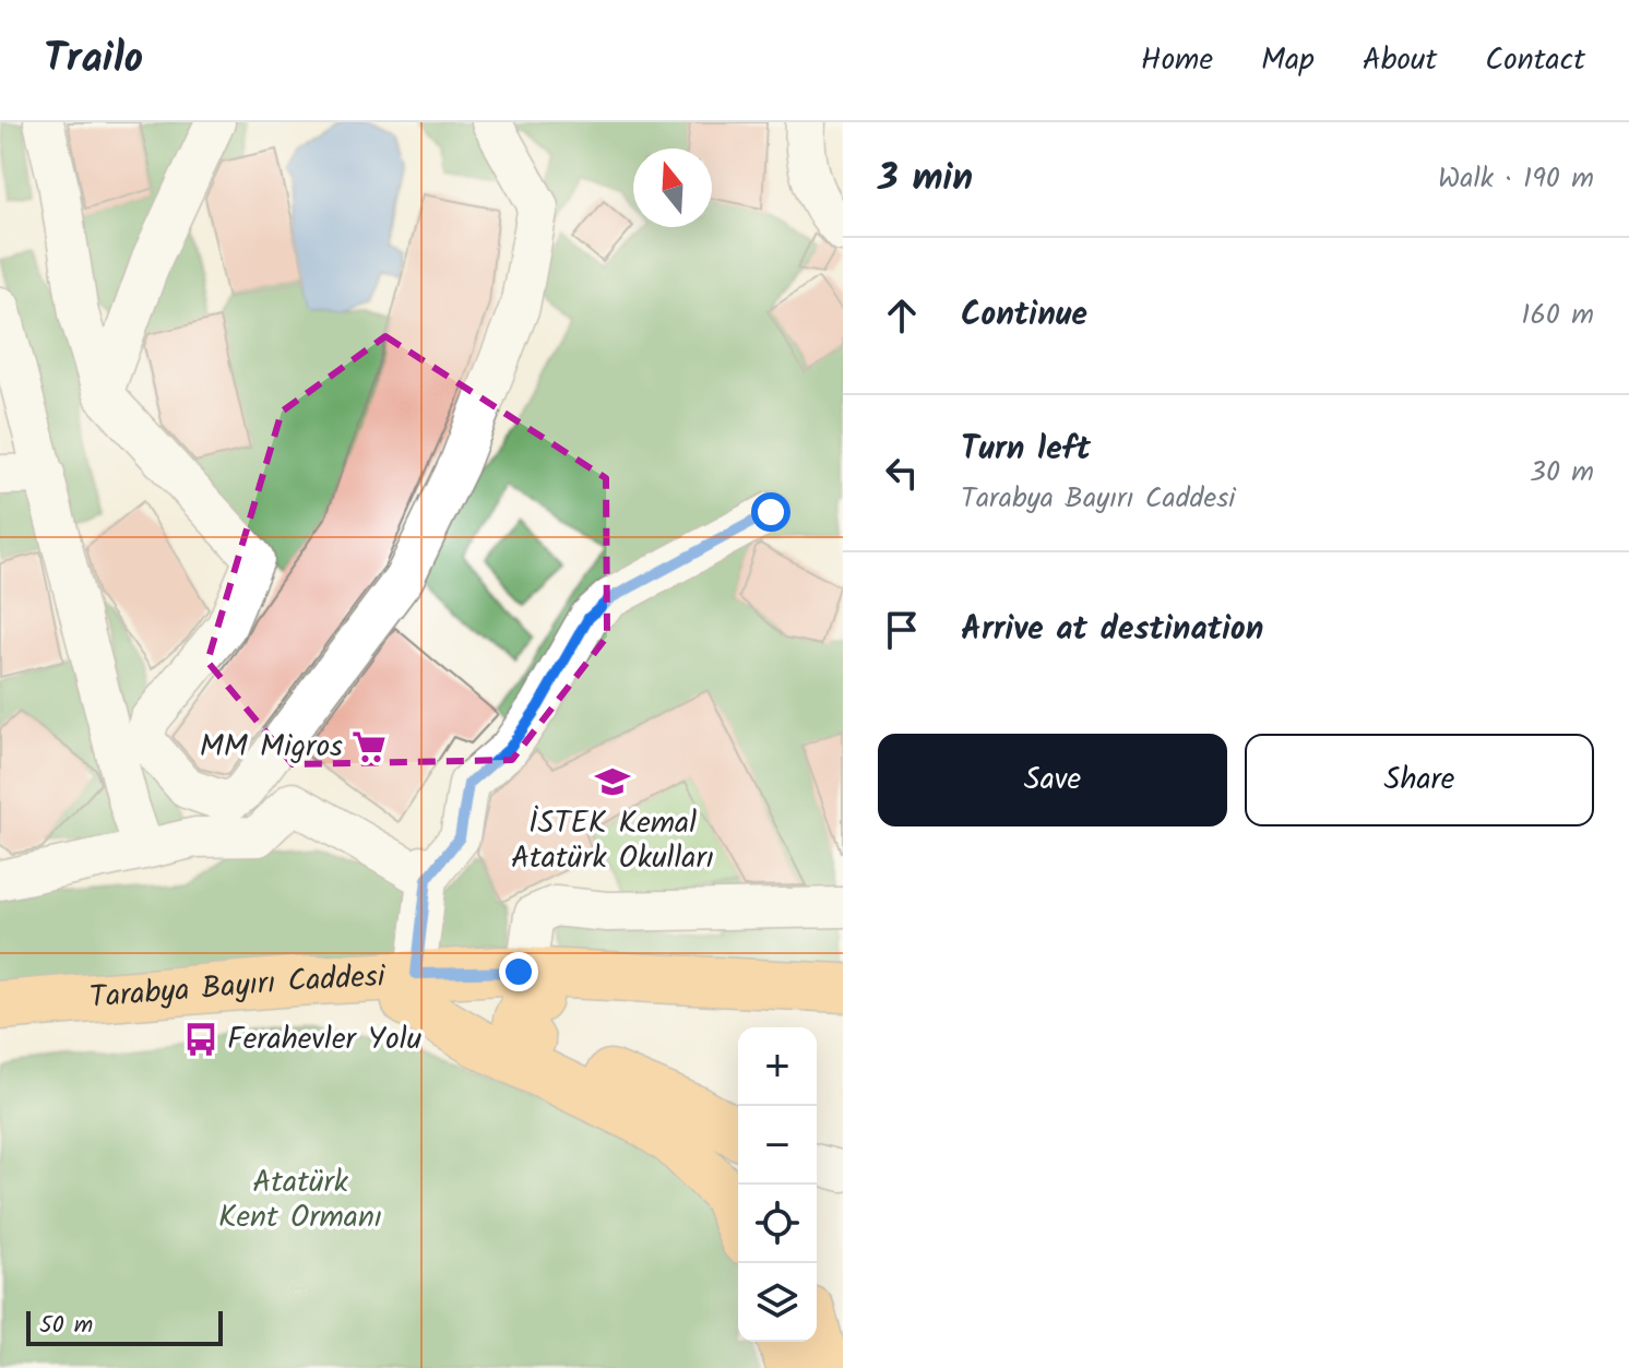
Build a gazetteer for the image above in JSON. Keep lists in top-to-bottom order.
{
  "streets": {
    "main road": ["Tarabya Bayırı Caddesi"]
  },
  "parks": ["Atatürk Kent Ormanı"],
  "places": {
    "supermarket": ["MM Migros"],
    "school or university": ["İSTEK Kemal Atatürk Okulları"],
    "bus stop": ["Ferahevler Yolu"]
  },
  "scale_bar": "50 m",
  "north": "top",
  "page": {
    "header": "Trailo",
    "nav": [
      "Home",
      "Map",
      "About",
      "Contact"
    ],
    "heading": ["3 min", "Walk · 190 m"],
    "list": [
      ["Continue", "160 m"],
      ["Turn left", "Tarabya Bayırı Caddesi", "30 m"],
      "Arrive at destination"
    ],
    "buttons": ["Save", "Share"],
    "map_buttons": ["+", "−"],
    "scale": "50 m"
  }
}
